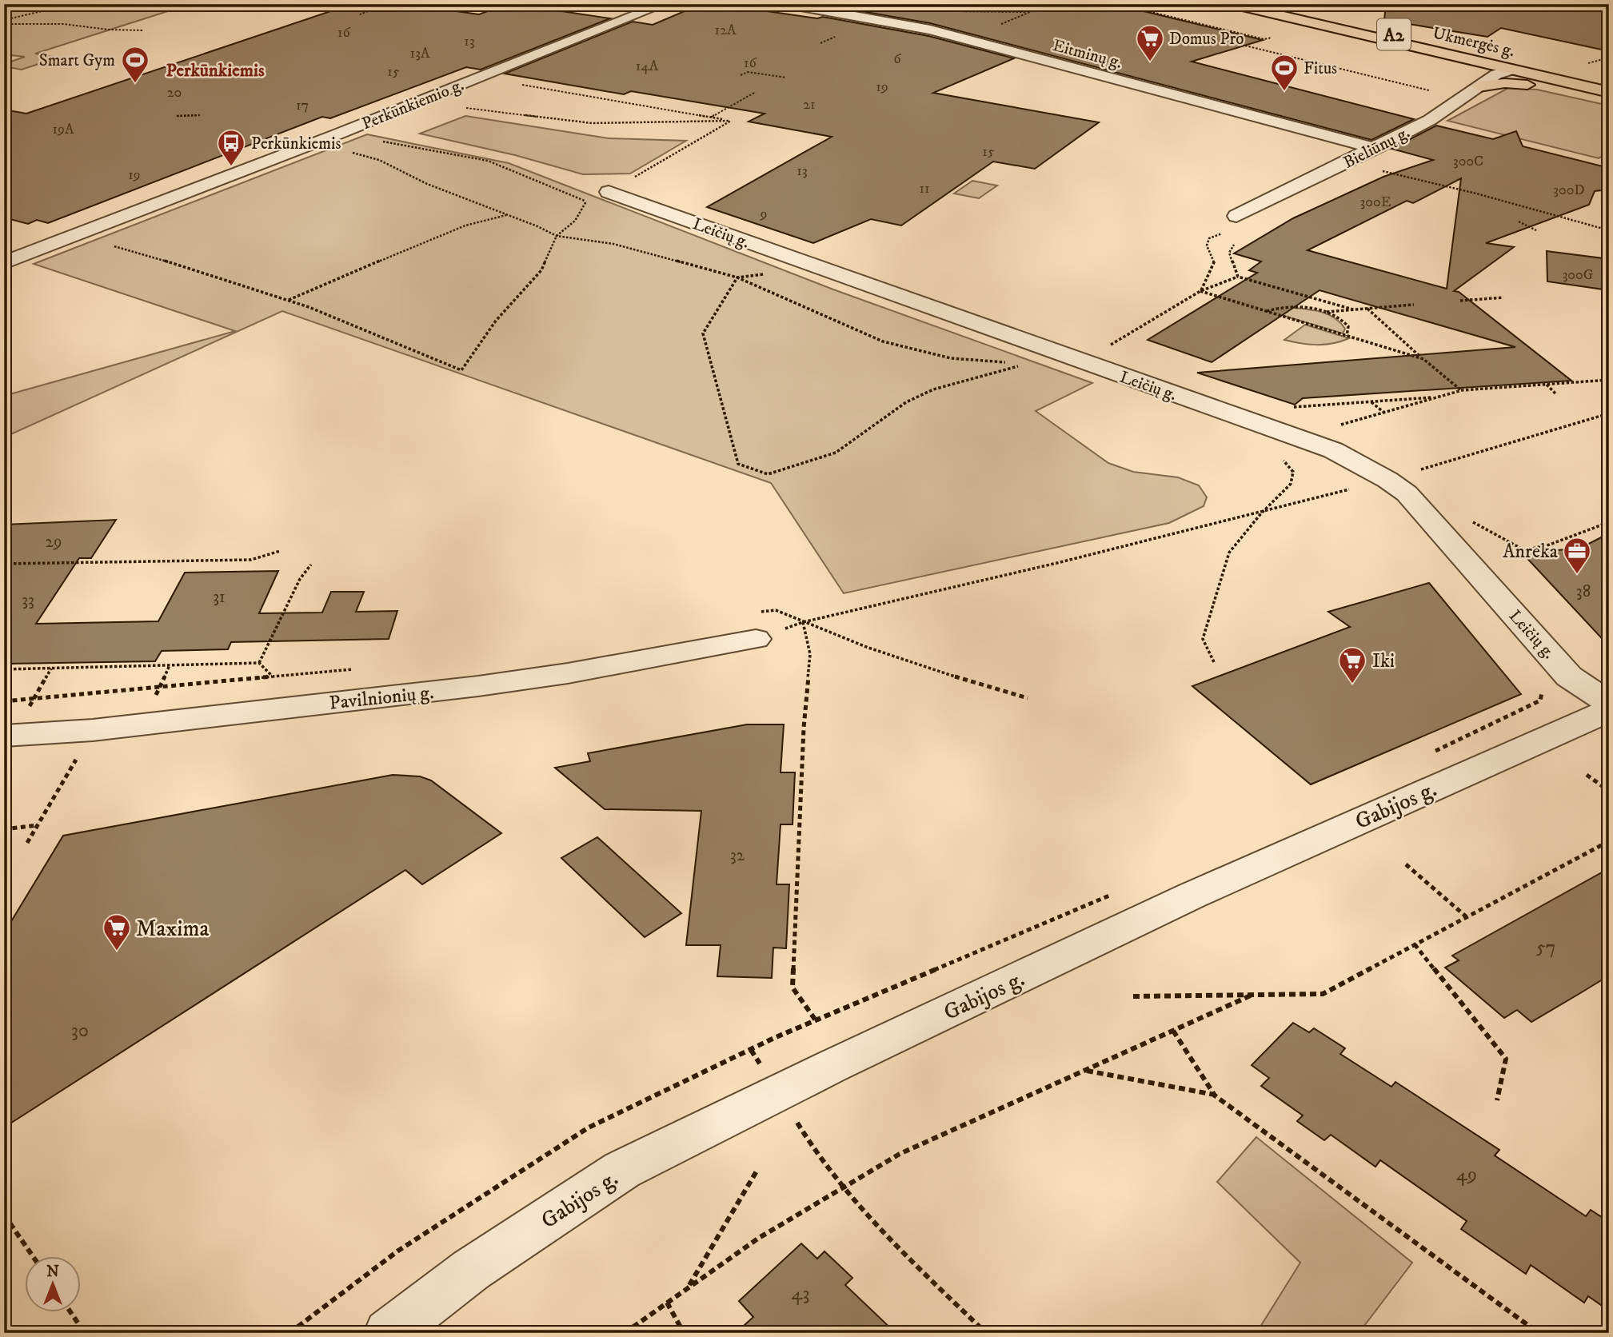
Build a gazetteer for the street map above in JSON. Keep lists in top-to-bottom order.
{
  "streets": {
    "highway": ["A2", "Ukmergės g."],
    "street": [
      "Eitminų g.",
      "Perkūnkiemio g.",
      "Bieliūnų g.",
      "Leičių g.",
      "Pavilnionių g.",
      "Gabijos g."
    ]
  },
  "crossings": [
    ["Ukmergės g.", "Bieliūnų g."],
    ["Eitminų g.", "Bieliūnų g."]
  ],
  "districts": ["Perkūnkiemis"],
  "places": {
    "supermarket": ["Domus Pro", "Iki", "Maxima"],
    "sports": ["Smart Gym", "Fitus"],
    "bus stop": ["Perkūnkiemis"],
    "office": ["Anreka"]
  },
  "house_numbers": [
    "12A",
    "16",
    "13",
    "13A",
    "6",
    "16",
    "14A",
    "15",
    "19",
    "20",
    "21",
    "17",
    "19A",
    "15",
    "300C",
    "13",
    "19",
    "11",
    "300D",
    "300E",
    "9",
    "300G",
    "29",
    "38",
    "31",
    "33",
    "32",
    "57",
    "30",
    "49",
    "43"
  ],
  "north": "top"
}
